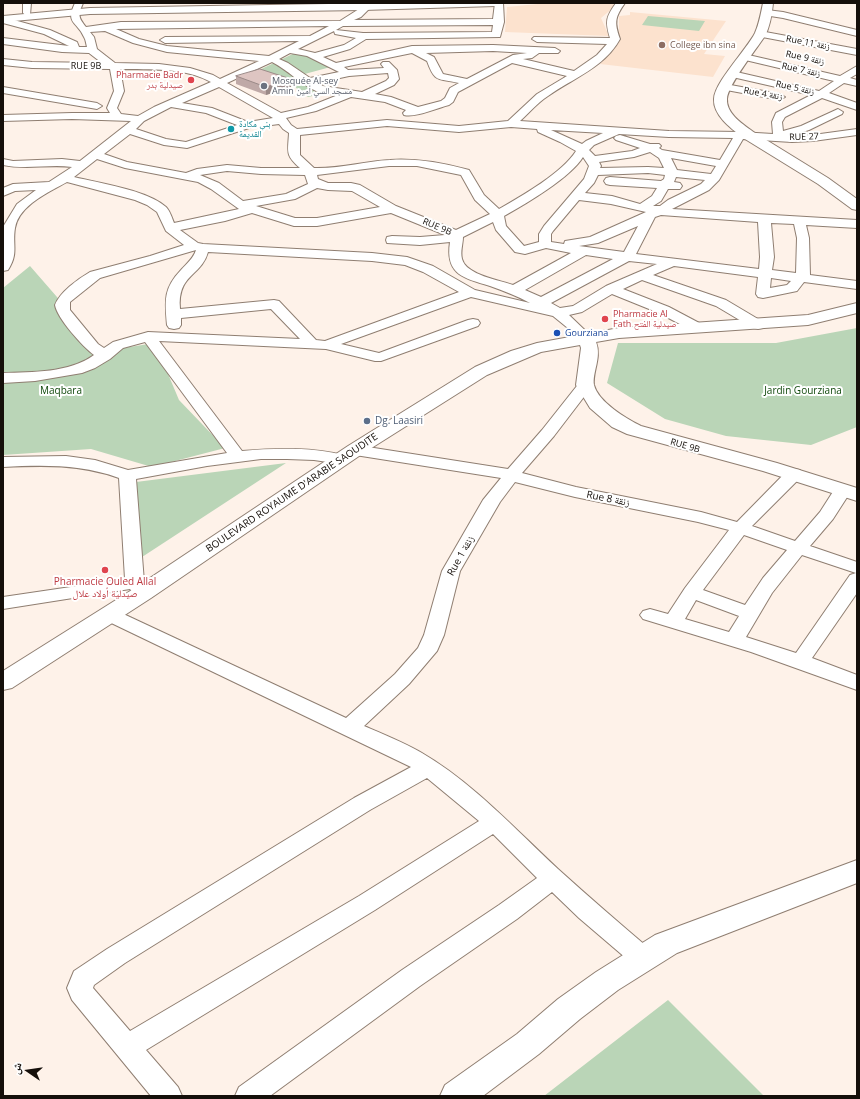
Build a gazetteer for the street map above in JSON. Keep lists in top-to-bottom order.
{
  "streets": {
    "main road": ["RUE 9B", "BOULEVARD ROYAUME D'ARABIE SAOUDITE"],
    "street": [
      "Rue 11 زنقة",
      "Rue 7 زنقة",
      "Rue 5 زنقة",
      "Rue 4 زنقة",
      "RUE 27",
      "Rue 8 زنقة",
      "Rue 1 زنقة"
    ]
  },
  "crossings": [
    ["RUE 9B", "RUE 27"],
    ["RUE 9B", "BOULEVARD ROYAUME D'ARABIE SAOUDITE"],
    ["RUE 9B", "Rue 1 زنقة"],
    ["Rue 5 زنقة", "Rue 4 زنقة"],
    ["BOULEVARD ROYAUME D'ARABIE SAOUDITE", "Rue 8 زنقة"],
    ["Rue 8 زنقة", "Rue 1 زنقة"]
  ],
  "parks": ["Maqbara", "Jardin Gourziana"],
  "places": [
    "College ibn sina",
    "Pharmacie Badr صيدلية بدر",
    "Mosquée Al-sey Amin مسجد السي أمين",
    "بني مكادة القديمة",
    "Pharmacie Al Fath صيدلية الفتح",
    "Gourziana",
    "Dg. Laasiri",
    "Pharmacie Ouled Allal صيدلية أولاد علال"
  ],
  "north": "left"
}
